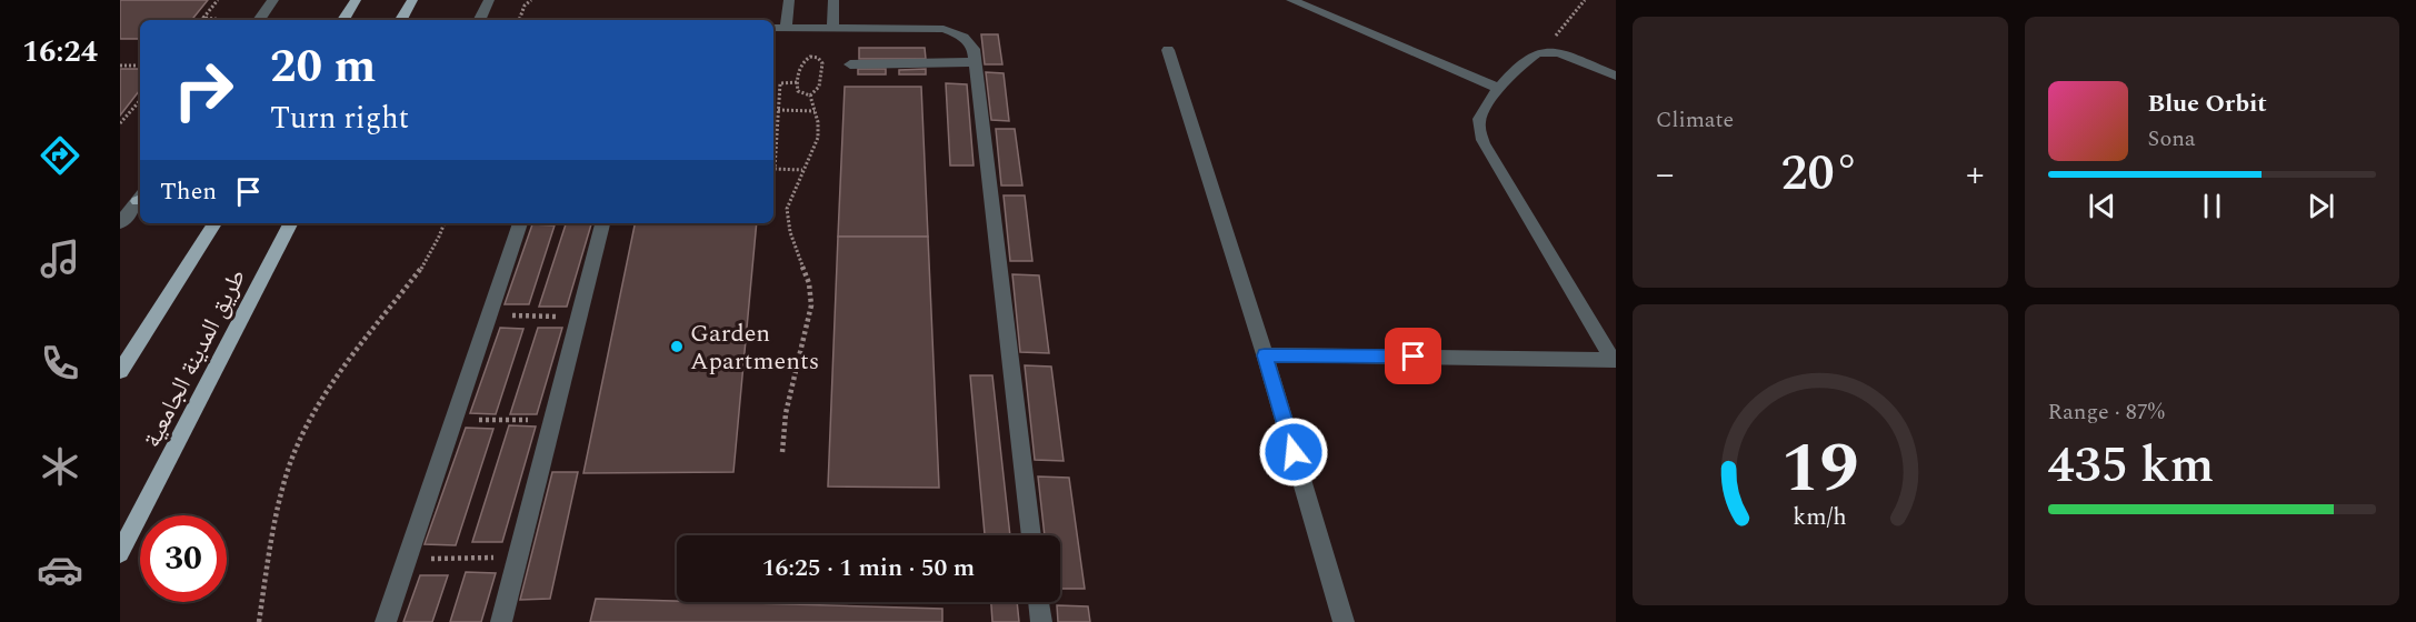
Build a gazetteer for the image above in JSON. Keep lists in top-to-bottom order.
{
  "streets": {
    "main road": ["طريق المدينة الجامعية"]
  },
  "places": ["Garden Apartments"],
  "page": {
    "tabs": "16:24",
    "tile": [
      "Climate",
      ["Range · 87%", "435 km"]
    ],
    "turn": ["20 m", "Turn right"],
    "song": ["Blue Orbit", "Sona"],
    "heat": ["−", "20°", "+"],
    "then": "Then",
    "limit": "30",
    "trip": "16:25 · 1 min · 50 m",
    "gauge": ["19", "km/h"]
  }
}
